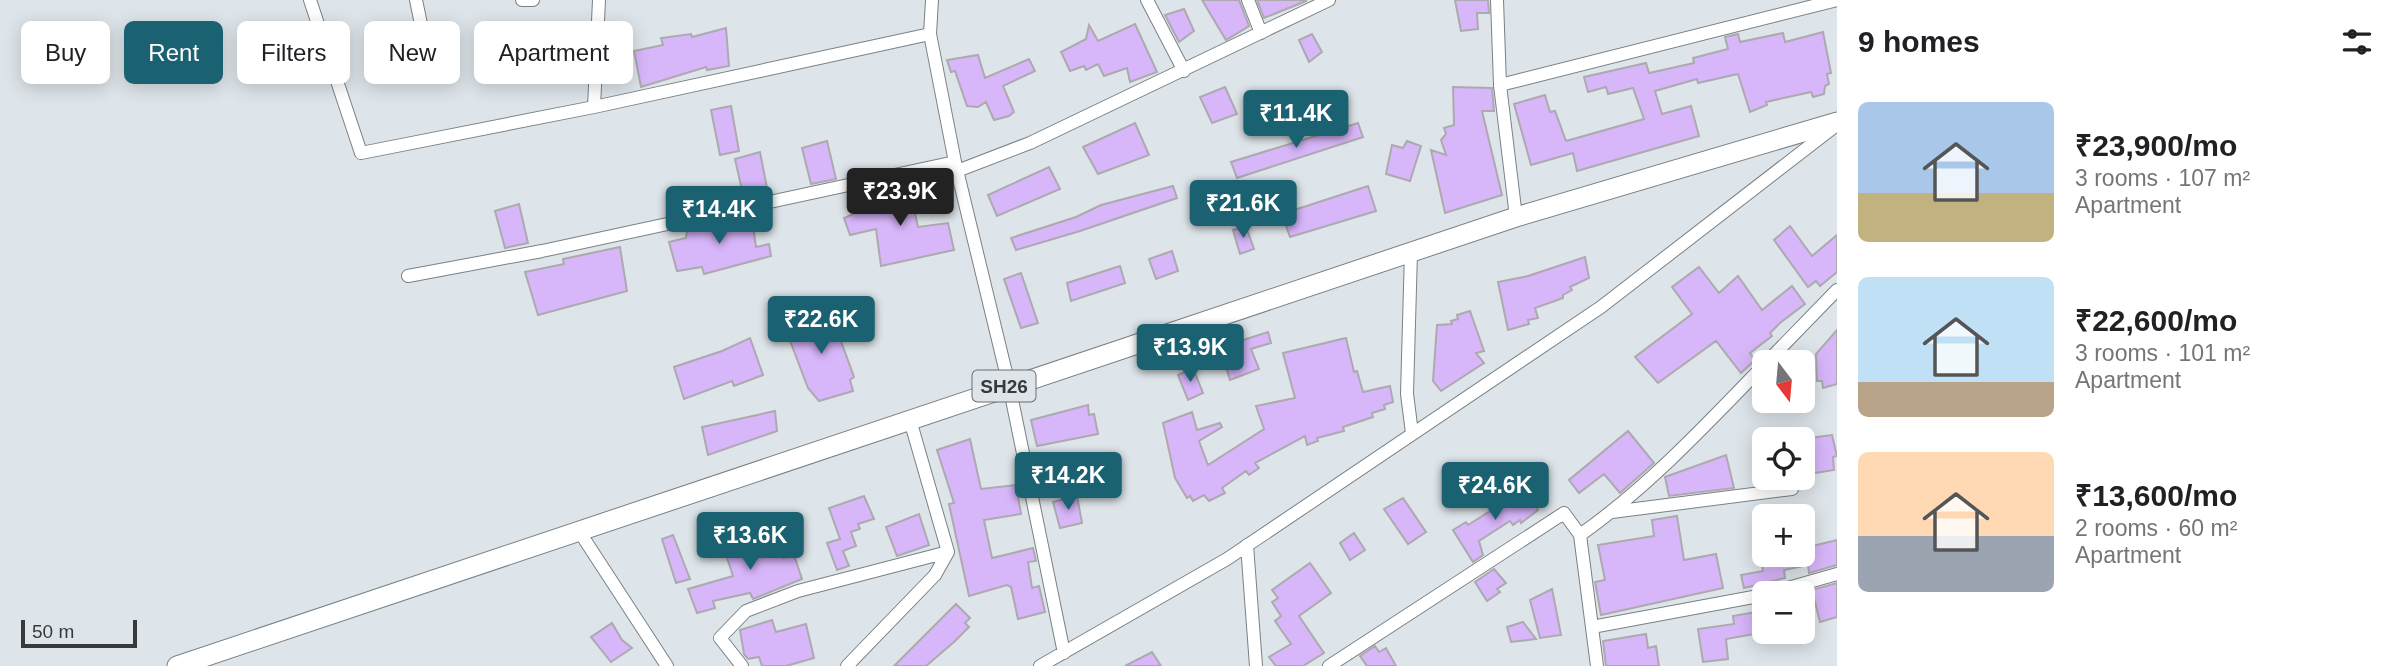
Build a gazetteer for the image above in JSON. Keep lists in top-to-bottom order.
{
  "streets": {
    "main road": ["SH26"]
  },
  "scale_bar": "50 m",
  "north": "bottom",
  "page": {
    "heading": "9 homes",
    "chip": [
      "Buy",
      "Rent",
      "Filters",
      "New",
      "Apartment"
    ],
    "list": [
      {
        "name": "₹23,900/mo",
        "note": "3 rooms · 107 m² · Apartment"
      },
      {
        "name": "₹22,600/mo",
        "note": "3 rooms · 101 m² · Apartment"
      },
      {
        "name": "₹13,600/mo",
        "note": "2 rooms · 60 m² · Apartment"
      }
    ],
    "price": [
      "₹11.4K",
      "₹23.9K",
      "₹21.6K",
      "₹14.4K",
      "₹22.6K",
      "₹13.9K",
      "₹14.2K",
      "₹24.6K",
      "₹13.6K"
    ],
    "map_buttons": ["+", "−"],
    "scale": "50 m"
  }
}
